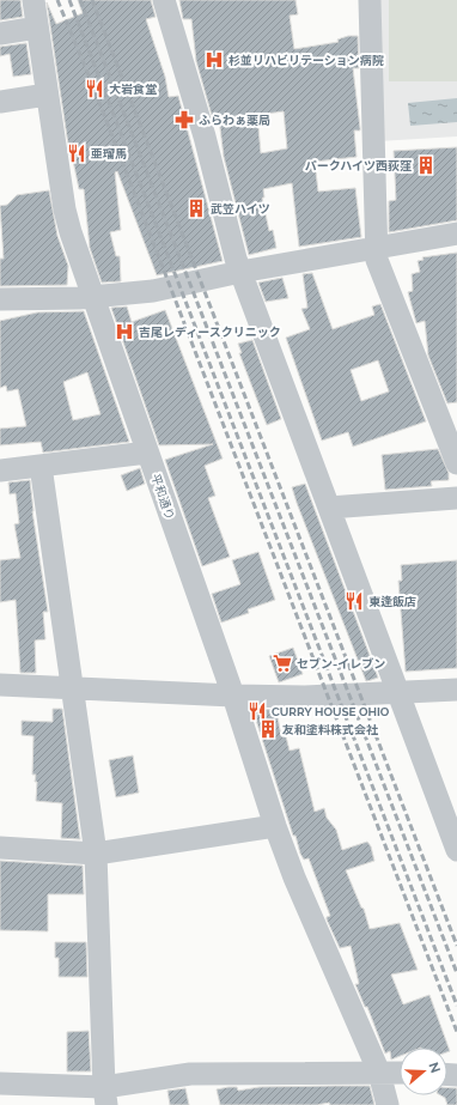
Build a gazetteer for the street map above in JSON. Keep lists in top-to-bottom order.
{
  "streets": {
    "street": ["平和通り"]
  },
  "places": {
    "hospital": ["杉並リハビリテーション病院", "吉尾レディースクリニック"],
    "restaurant": [
      "大岩食堂",
      "亜瑠馬",
      "東逢飯店",
      "CURRY HOUSE OHIO"
    ],
    "pharmacy": ["ふらわぁ薬局"],
    "building": ["パークハイツ西荻窪", "武笠ハイツ", "友和塗料株式会社"],
    "supermarket": ["セブン-イレブン"]
  },
  "north": "right"
}
